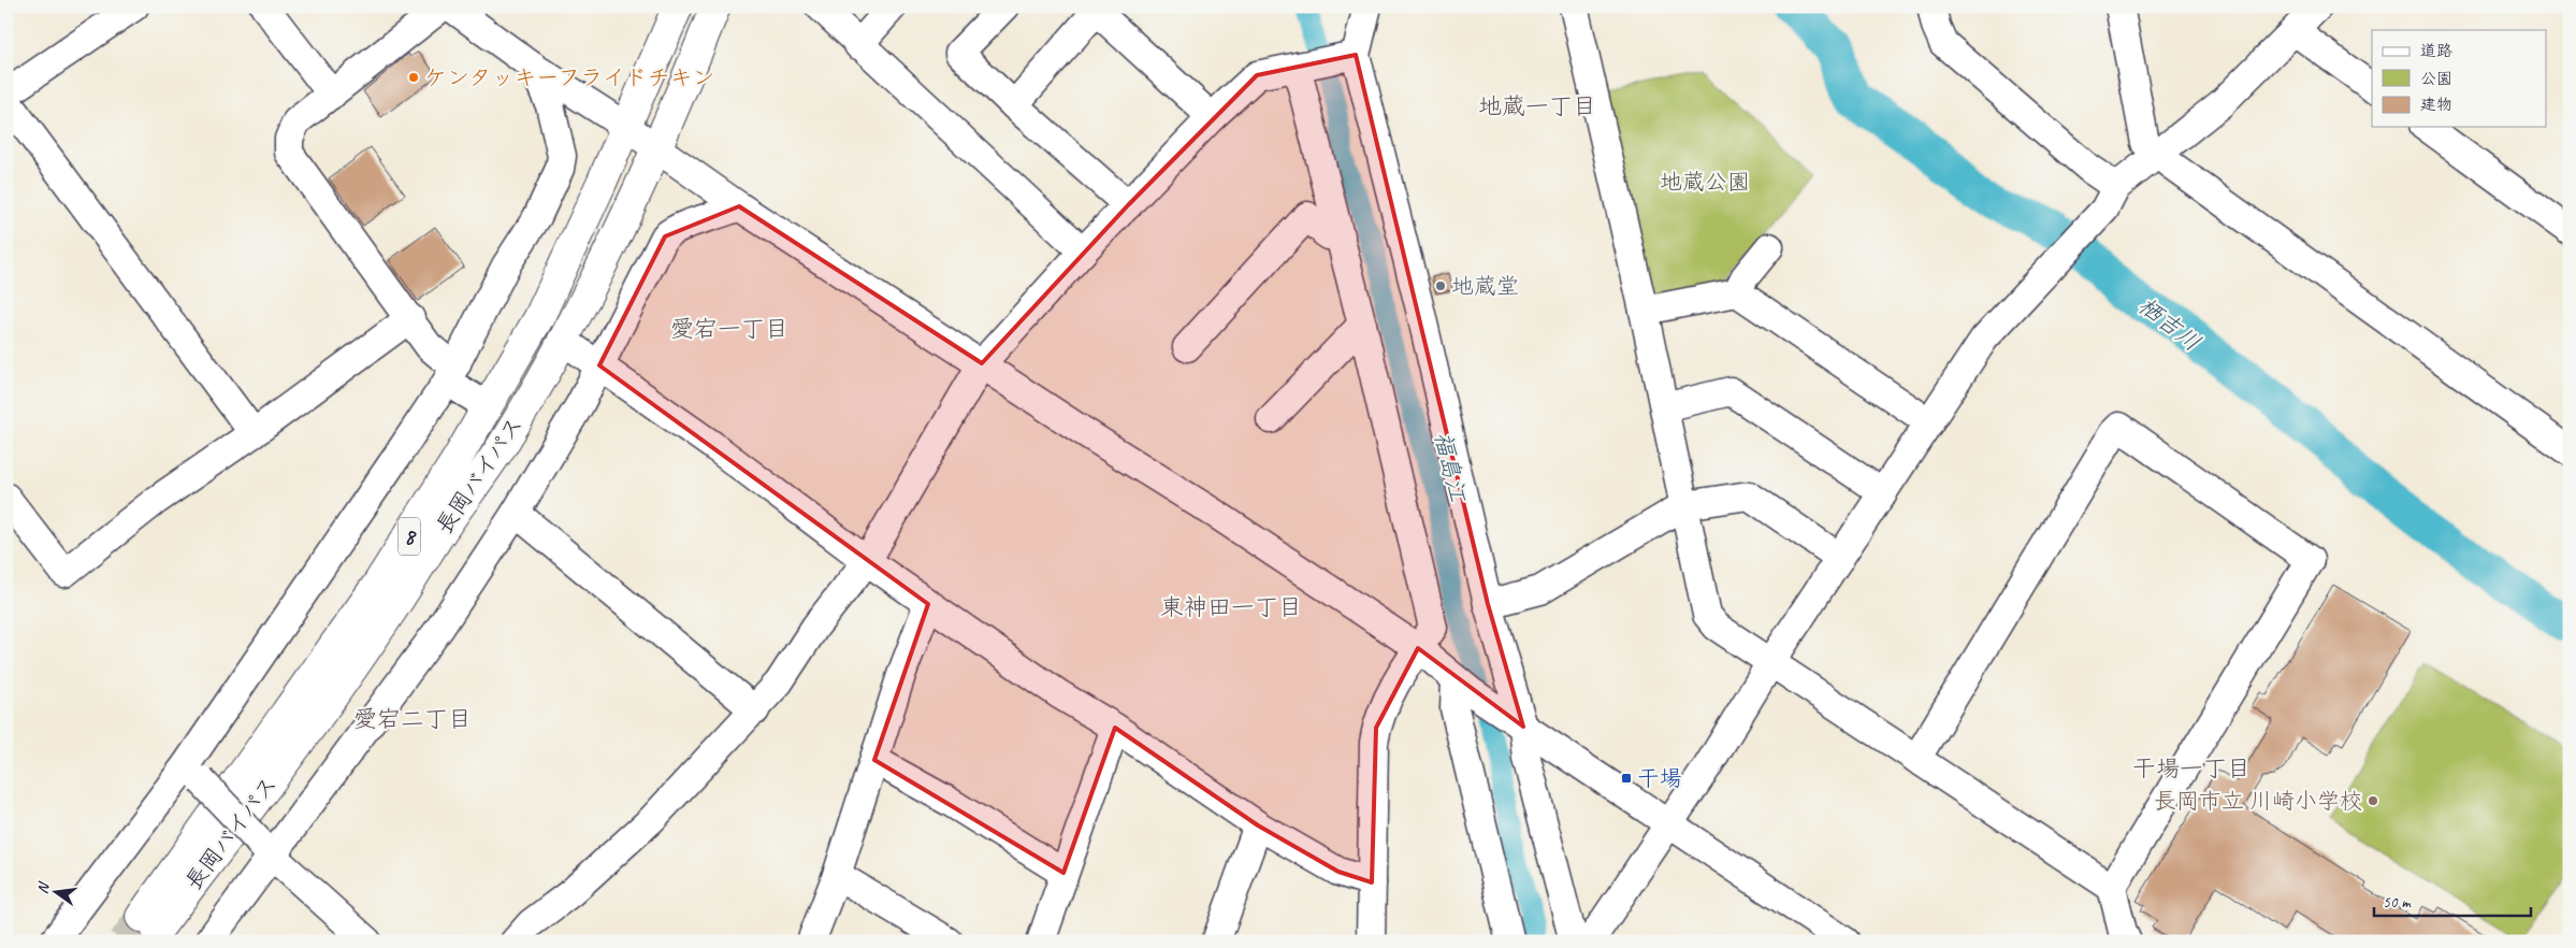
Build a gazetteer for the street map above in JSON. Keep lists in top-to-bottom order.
{
  "streets": {
    "highway": ["長岡バイパス", "8"]
  },
  "districts": [
    "地蔵一丁目",
    "愛宕一丁目",
    "東神田一丁目",
    "愛宕二丁目",
    "干場一丁目"
  ],
  "water": ["栖吉川", "福島江"],
  "parks": ["地蔵公園"],
  "places": {
    "other": ["ケンタッキーフライドチキン", "地蔵堂", "長岡市立 川崎小学校"],
    "transit": ["干場"]
  },
  "legend": ["道路", "公園", "建物"],
  "scale_bar": "50 m",
  "north": "left"
}
